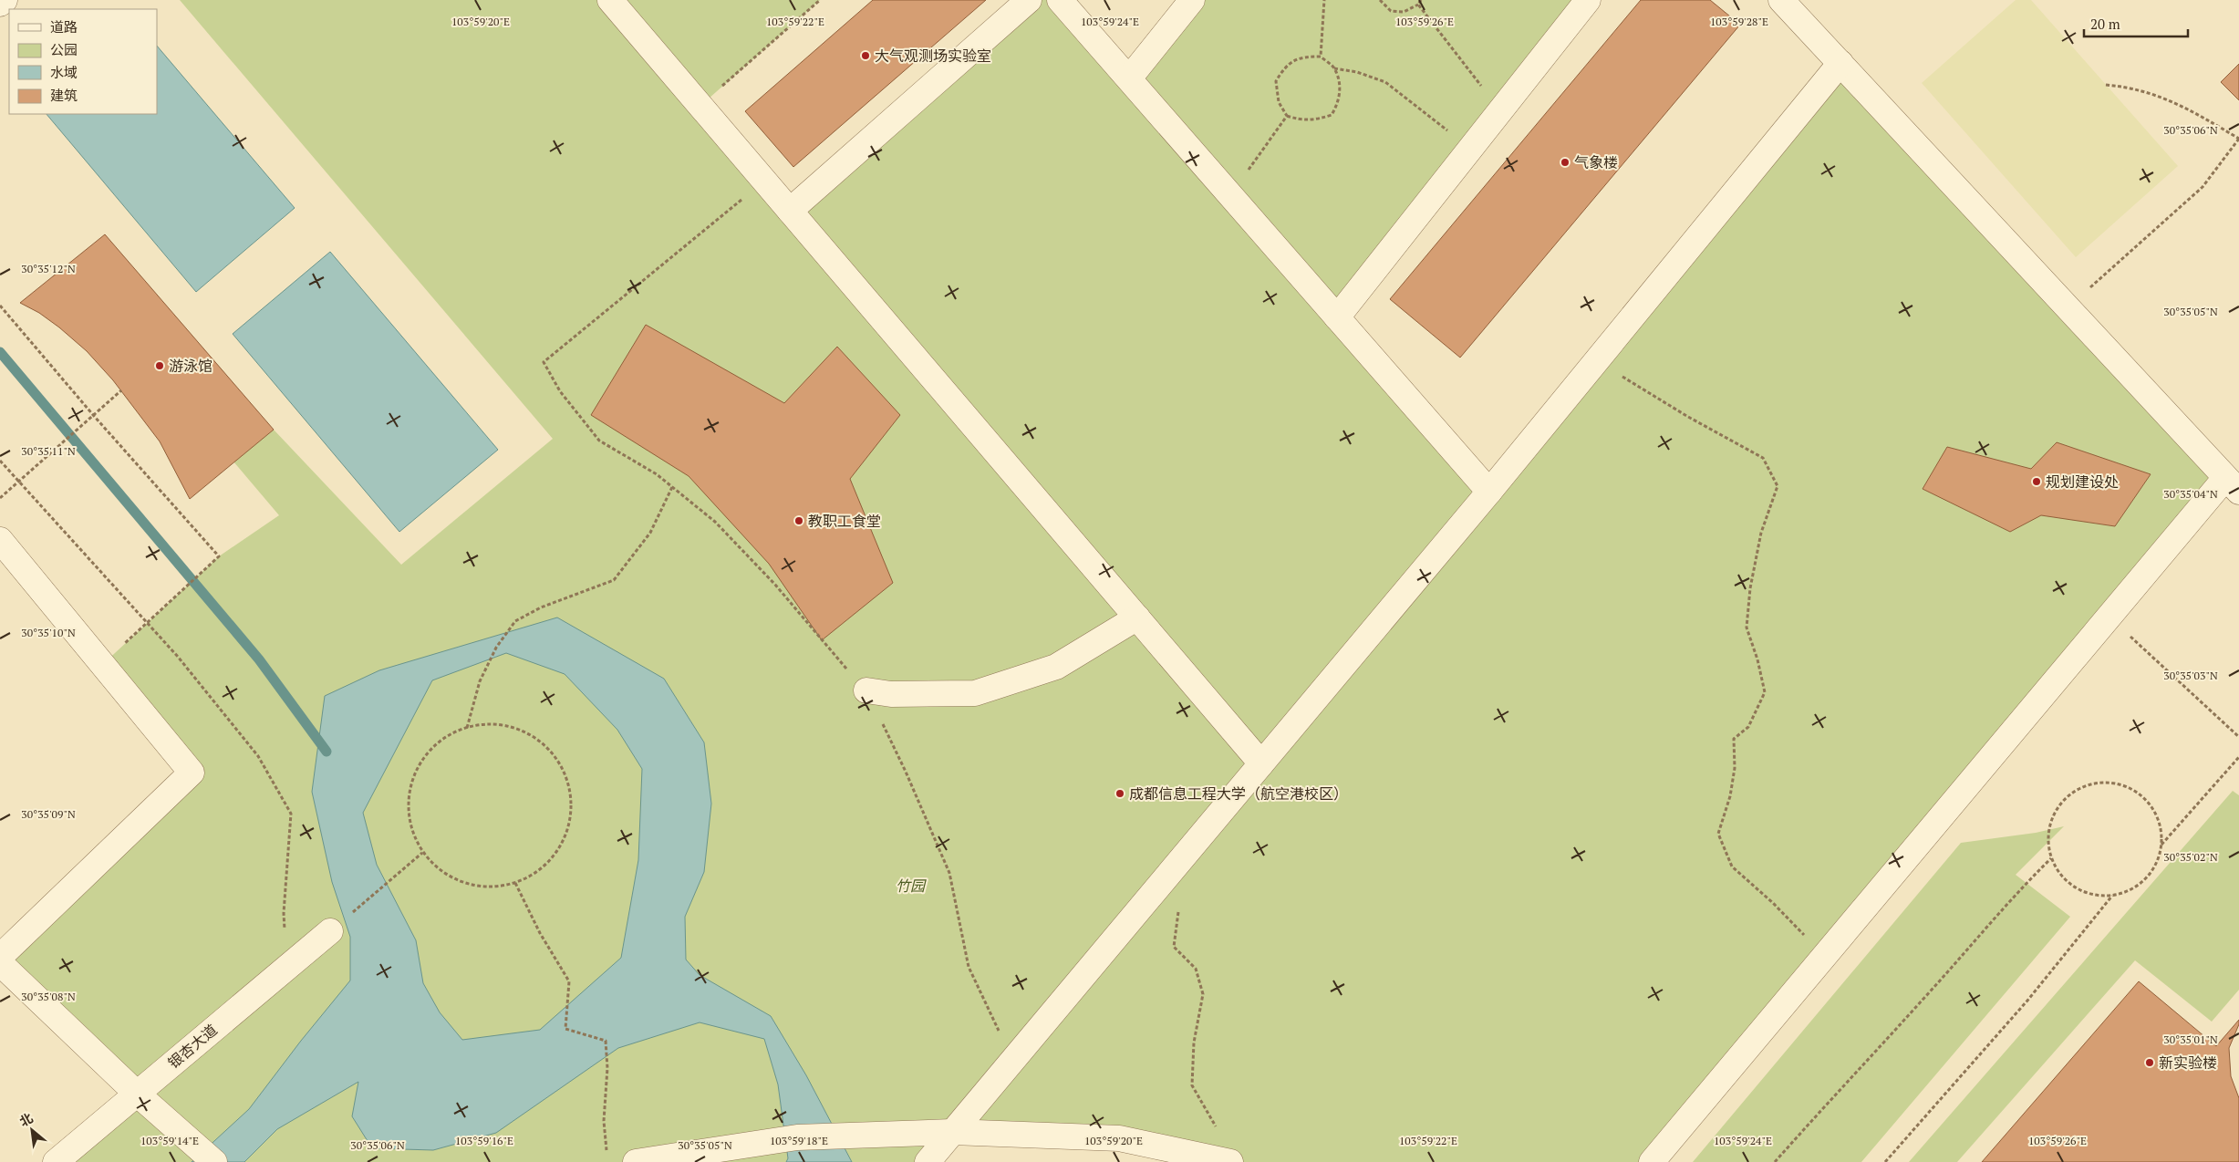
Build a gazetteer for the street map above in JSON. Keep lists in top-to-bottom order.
{
  "streets": {
    "street": ["银杏大道"]
  },
  "parks": ["竹园"],
  "places": [
    "大气观测场实验室",
    "气象楼",
    "游泳馆",
    "规划建设处",
    "教职工食堂",
    "成都信息工程大学（航空港校区）",
    "新实验楼"
  ],
  "legend": [
    "道路",
    "公园",
    "水域",
    "建筑"
  ],
  "scale_bar": "20 m",
  "north": "top left",
  "coordinates": [
    "103°59'20\"E",
    "103°59'22\"E",
    "103°59'24\"E",
    "103°59'26\"E",
    "103°59'28\"E",
    "30°35'06\"N",
    "30°35'12\"N",
    "30°35'05\"N",
    "30°35'11\"N",
    "30°35'04\"N",
    "30°35'10\"N",
    "30°35'03\"N",
    "30°35'09\"N",
    "30°35'02\"N",
    "30°35'08\"N",
    "30°35'01\"N",
    "103°59'14\"E",
    "103°59'16\"E",
    "103°59'18\"E"
  ]
}
